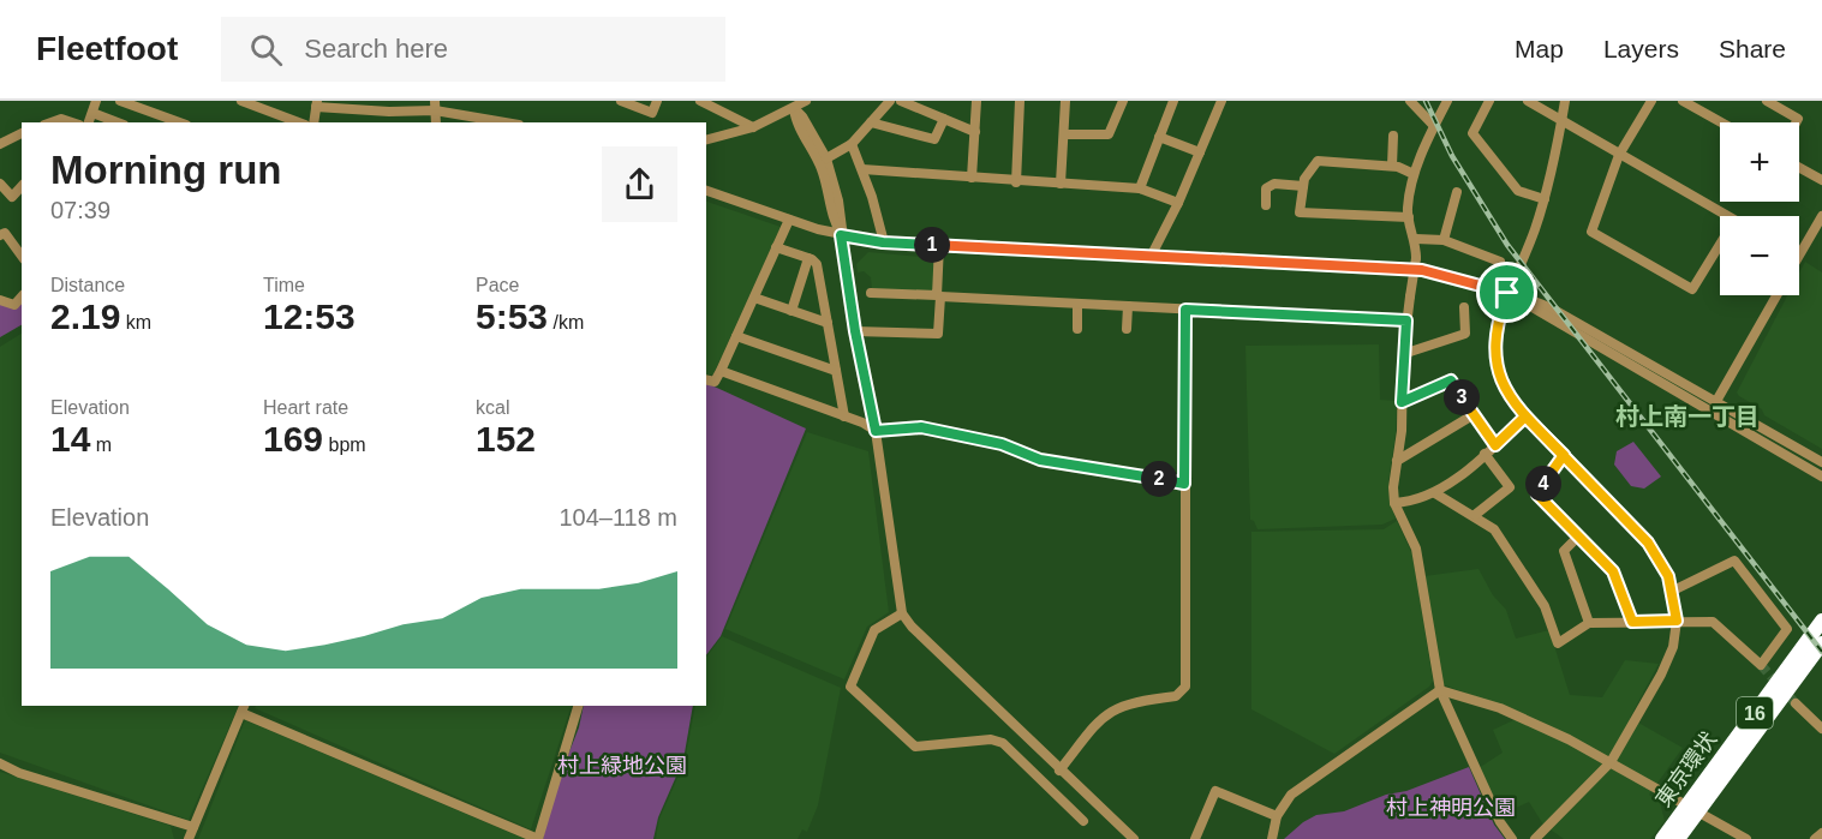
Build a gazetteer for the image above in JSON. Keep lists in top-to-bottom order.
{
  "streets": {
    "highway": ["16", "東京環状"]
  },
  "districts": ["村上南一丁目"],
  "parks": ["村上緑地公園", "村上神明公園"],
  "page": {
    "header": "Fleetfoot",
    "search": "Search here",
    "nav": ["Map", "Layers", "Share"],
    "map_buttons": ["+", "−"],
    "heading": ["Morning run", "07:39"],
    "pins": [
      "1",
      "3",
      "2",
      "4"
    ],
    "stats": [
      ["Distance", "2.19 km"],
      ["Time", "12:53"],
      ["Pace", "5:53 /km"],
      ["Elevation", "14 m"],
      ["Heart rate", "169 bpm"],
      ["kcal", "152"]
    ],
    "chart": ["Elevation", "104–118 m"]
  }
}
